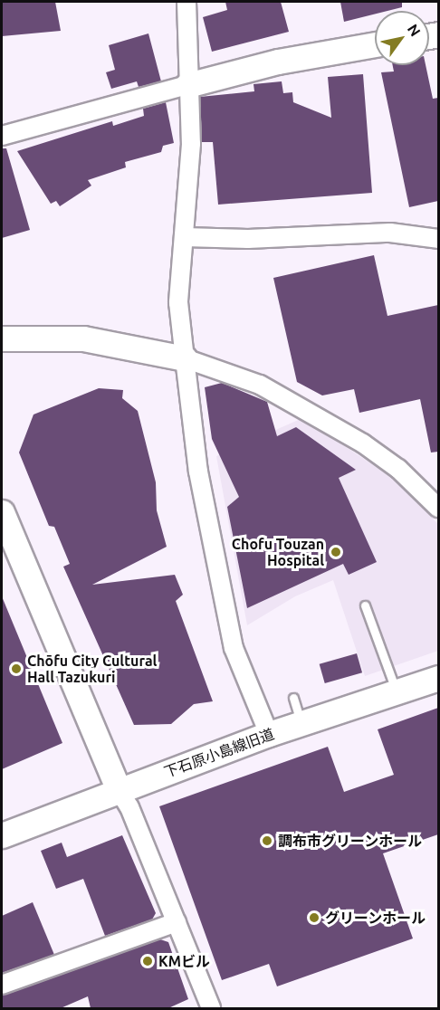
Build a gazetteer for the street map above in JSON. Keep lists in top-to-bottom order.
{
  "streets": {
    "street": ["下石原小島線旧道"]
  },
  "places": [
    "Chofu Touzan Hospital",
    "Chōfu City Cultural Hall Tazukuri",
    "調布市グリーンホール",
    "グリーンホール",
    "KMビル"
  ],
  "north": "top right"
}
